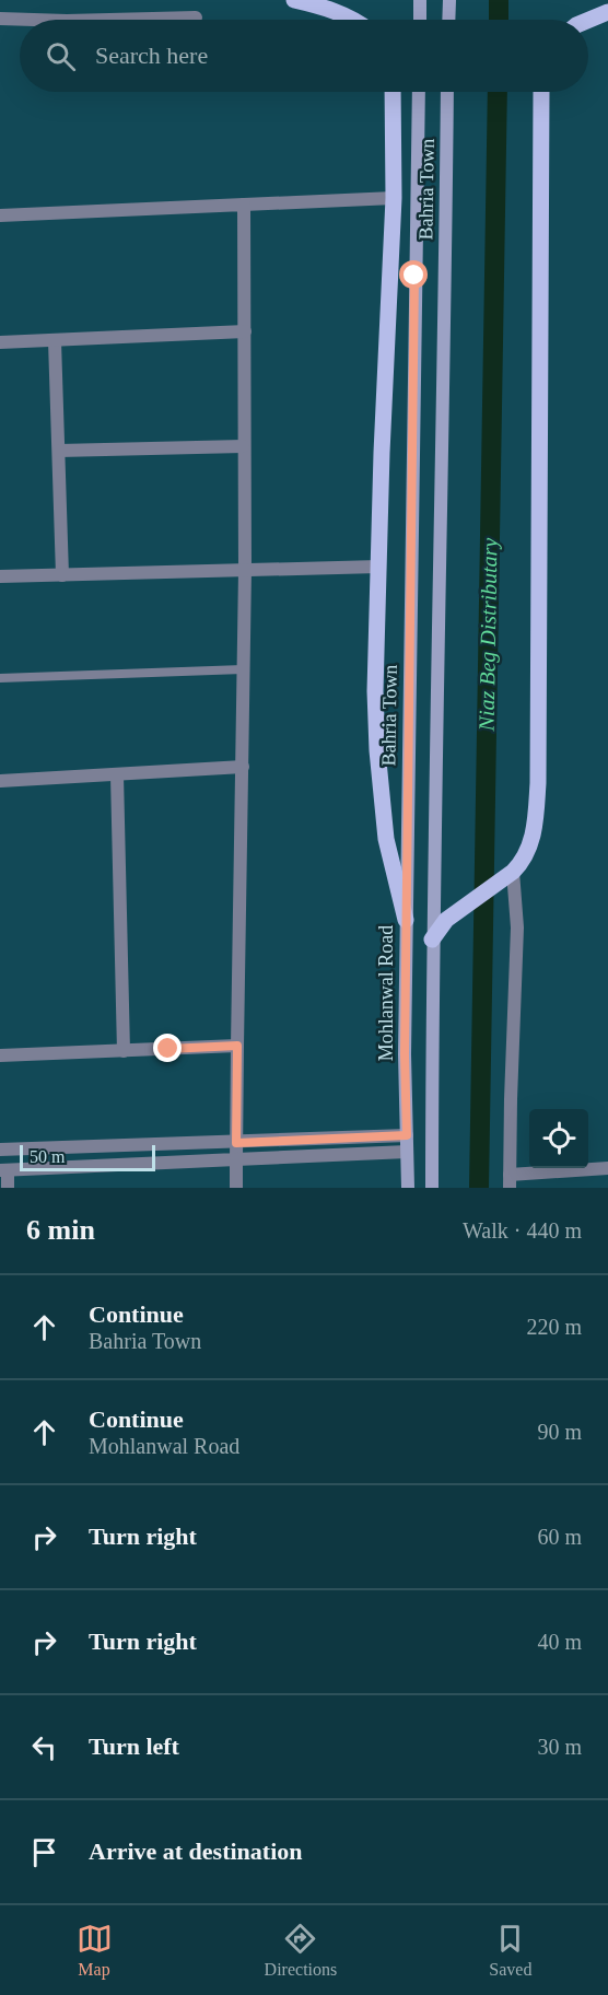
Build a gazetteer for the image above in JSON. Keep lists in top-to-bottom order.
{
  "streets": {
    "main road": ["Bahria Town", "Mohlanwal Road"]
  },
  "crossings": [
    ["Bahria Town", "Mohlanwal Road"]
  ],
  "water": ["Niaz Beg Distributary"],
  "scale_bar": "50 m",
  "page": {
    "search": "Search here",
    "scale": "50 m",
    "heading": ["6 min", "Walk · 440 m"],
    "list": [
      ["Continue", "Bahria Town", "220 m"],
      ["Continue", "Mohlanwal Road", "90 m"],
      ["Turn right", "60 m"],
      ["Turn right", "40 m"],
      ["Turn left", "30 m"],
      "Arrive at destination"
    ],
    "nav": ["Map", "Directions", "Saved"]
  }
}
